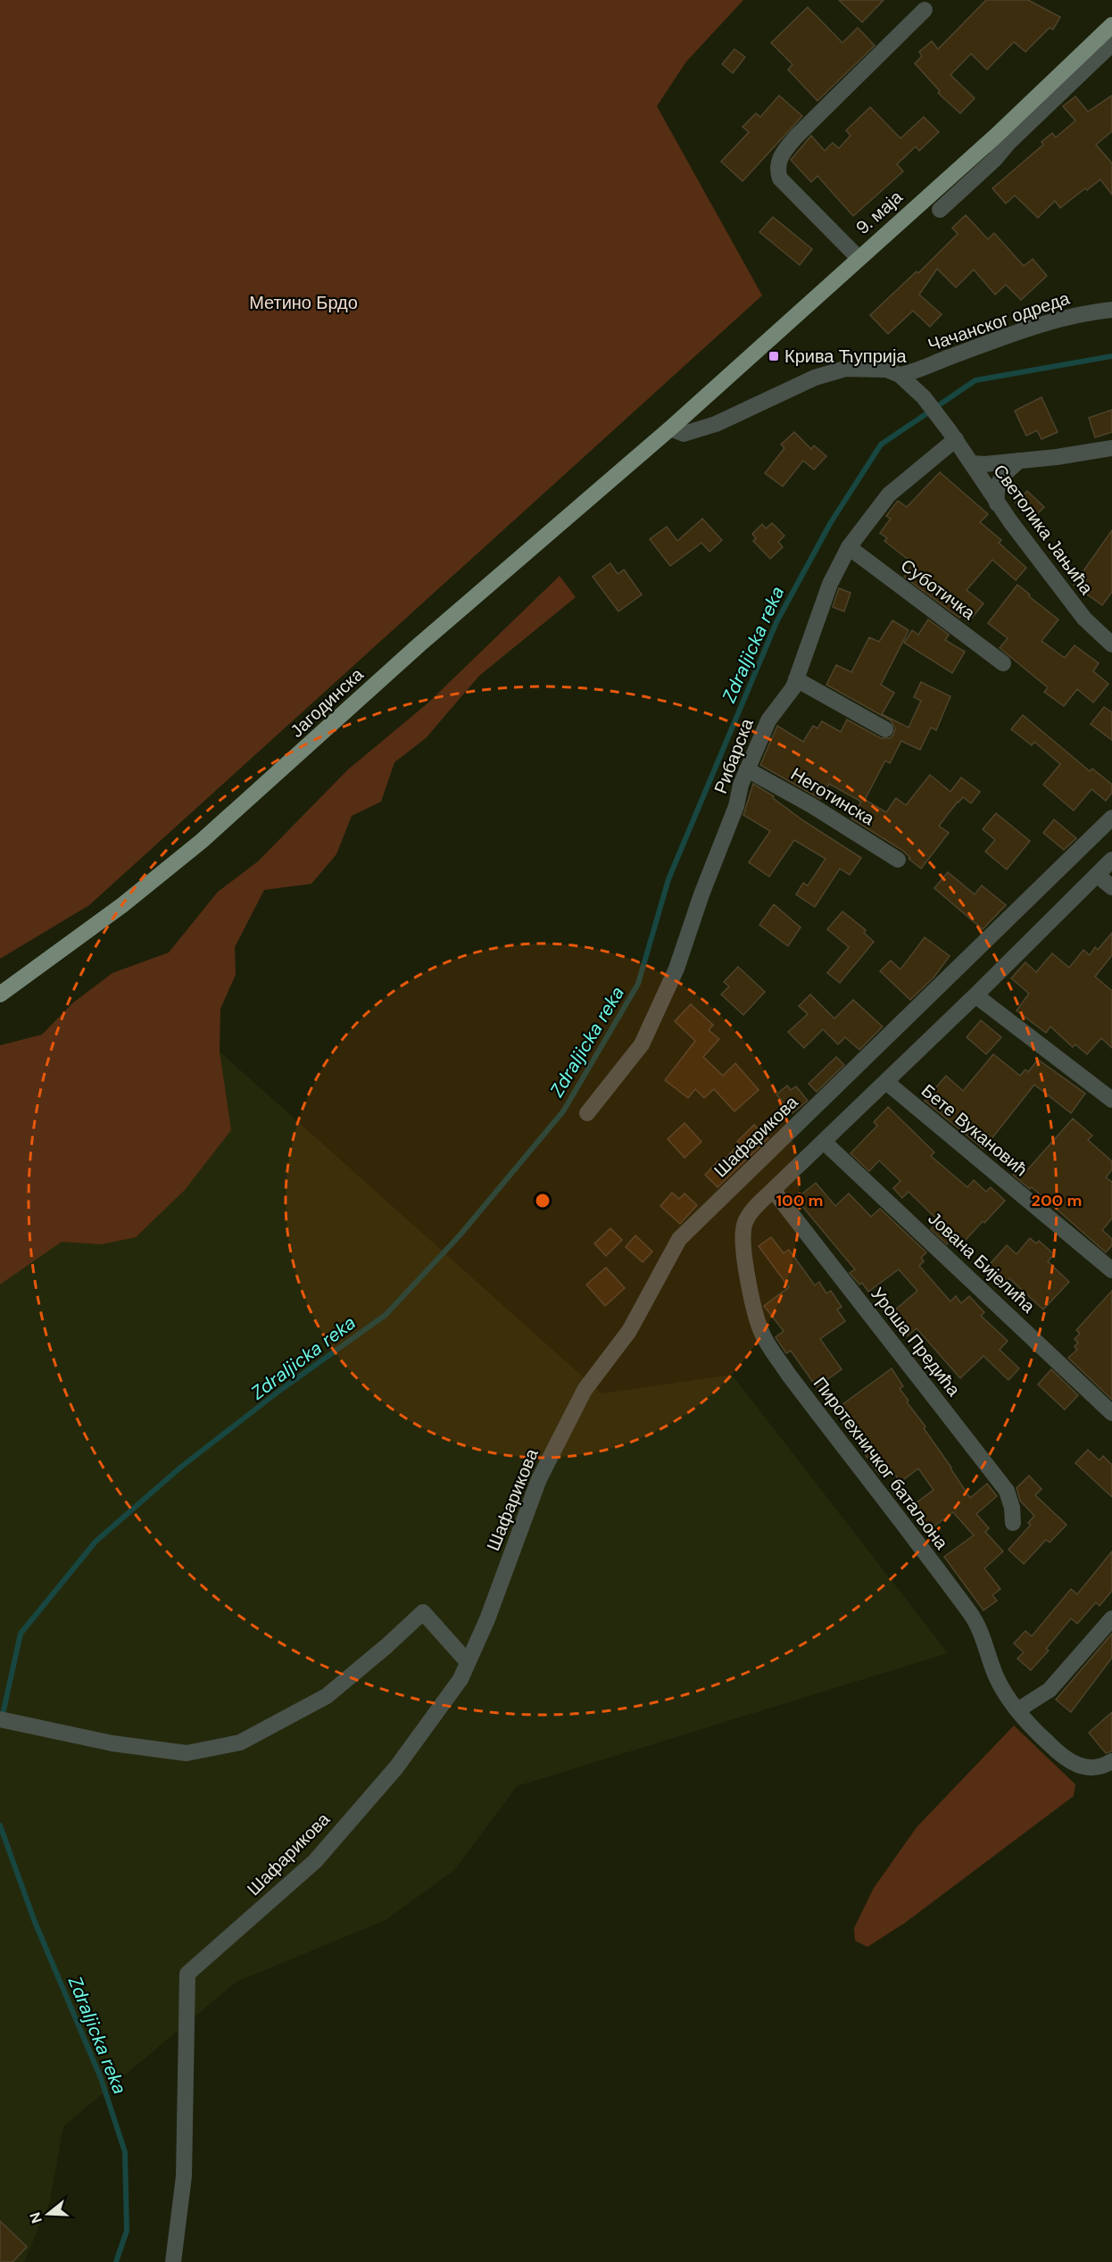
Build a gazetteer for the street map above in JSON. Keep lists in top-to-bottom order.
{
  "streets": {
    "main road": ["9. маја", "Јагодинска"],
    "street": [
      "Чачанског одреда",
      "Светолика Јањића",
      "Суботичка",
      "Рибарска",
      "Неготинска",
      "Бете Вукановић",
      "Шафарикова",
      "Јована Бијелића",
      "Уроша Предића",
      "Пиротехничког батаљона"
    ]
  },
  "crossings": [
    ["9. маја", "Јагодинска"],
    ["Чачанског одреда", "Светолика Јањића"],
    ["Светолика Јањића", "Рибарска"],
    ["Суботичка", "Рибарска"],
    ["Рибарска", "Неготинска"],
    ["Уроша Предића", "Пиротехничког батаљона"]
  ],
  "water": ["Zdraljicka reka"],
  "parks": ["Метино Брдо"],
  "places": {
    "transit": ["Крива Ћуприја"]
  },
  "north": "left",
  "rings": ["100 m", "200 m"]
}
